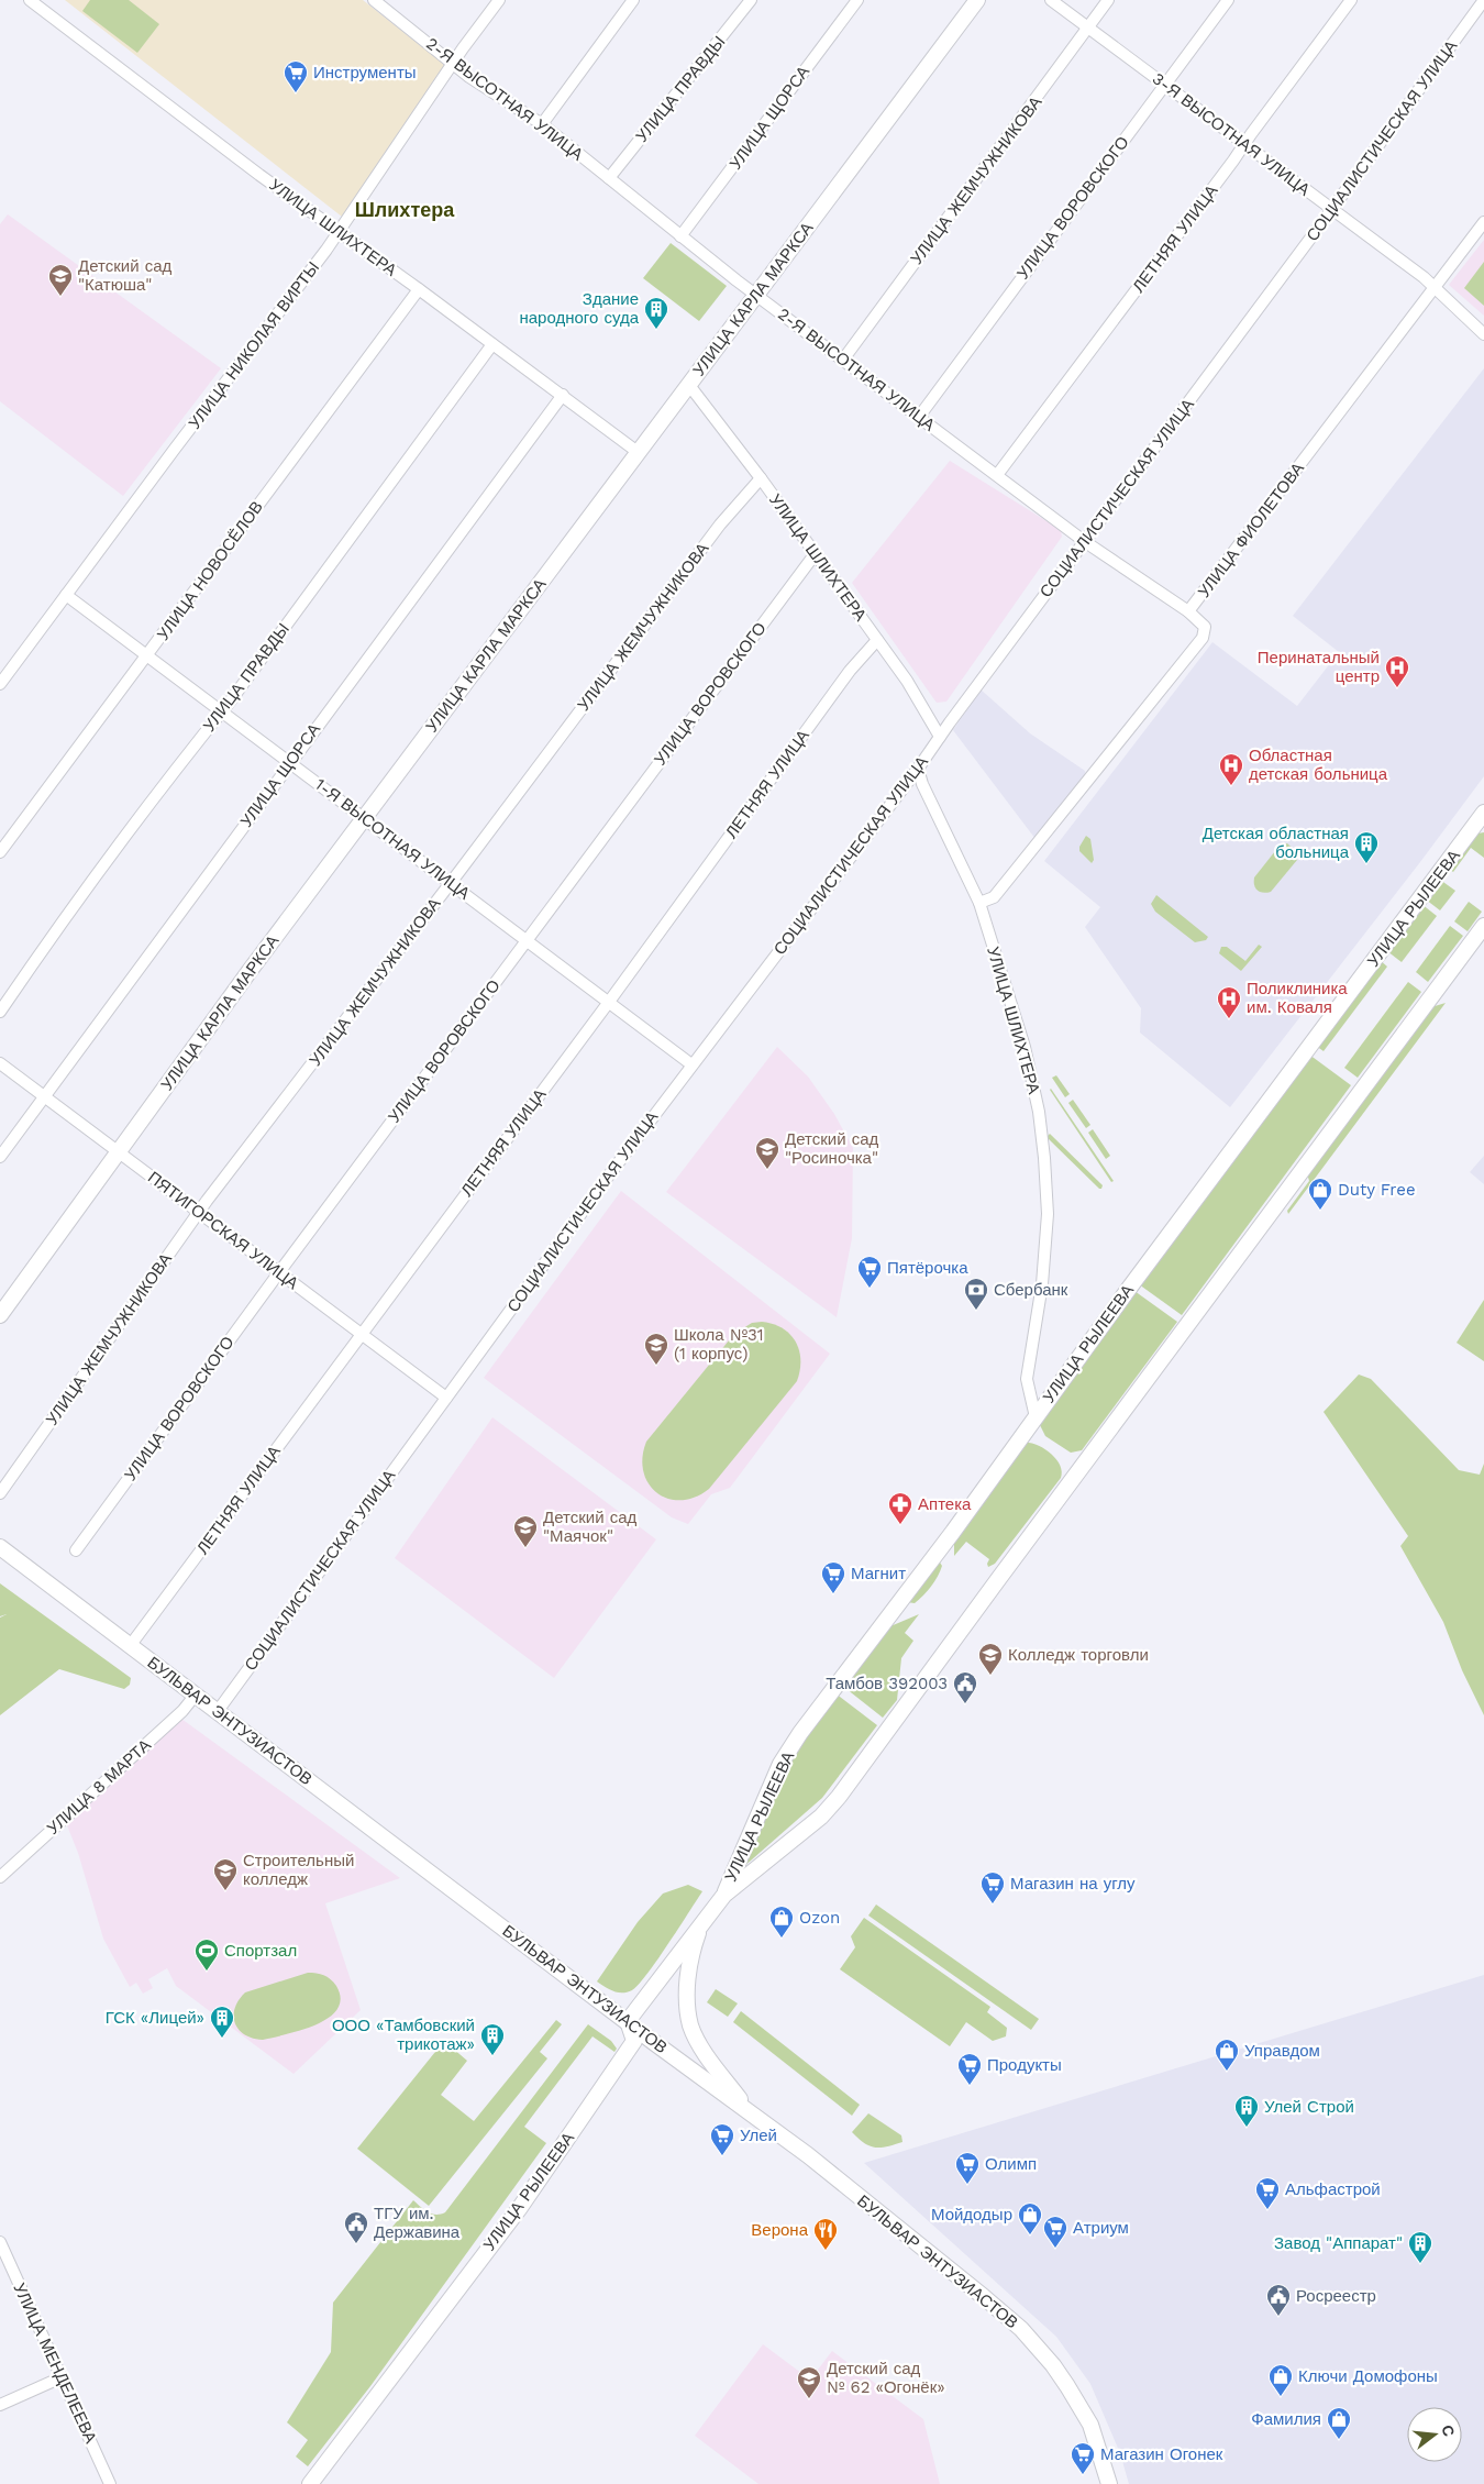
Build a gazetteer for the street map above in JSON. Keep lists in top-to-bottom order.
{
  "streets": {
    "main road": ["УЛИЦА КАРЛА МАРКСА", "УЛИЦА РЫЛЕЕВА", "БУЛЬВАР ЭНТУЗИАСТОВ"],
    "street": [
      "УЛИЦА ПРАВДЫ",
      "2-Я ВЫСОТНАЯ УЛИЦА",
      "УЛИЦА ЩОРСА",
      "3-Я ВЫСОТНАЯ УЛИЦА",
      "СОЦИАЛИСТИЧЕСКАЯ УЛИЦА",
      "УЛИЦА ЖЕМЧУЖНИКОВА",
      "УЛИЦА ВОРОВСКОГО",
      "УЛИЦА ШЛИХТЕРА",
      "ЛЕТНЯЯ УЛИЦА",
      "УЛИЦА НИКОЛАЯ ВИРТЫ",
      "УЛИЦА ФИОЛЕТОВА",
      "УЛИЦА НОВОСЁЛОВ",
      "1-Я ВЫСОТНАЯ УЛИЦА",
      "ПЯТИГОРСКАЯ УЛИЦА",
      "УЛИЦА 8 МАРТА",
      "УЛИЦА МЕНДЕЛЕЕВА"
    ]
  },
  "crossings": [
    ["УЛИЦА ПРАВДЫ", "2-Я ВЫСОТНАЯ УЛИЦА"],
    ["УЛИЦА ПРАВДЫ", "УЛИЦА ШЛИХТЕРА"],
    ["УЛИЦА ПРАВДЫ", "1-Я ВЫСОТНАЯ УЛИЦА"],
    ["2-Я ВЫСОТНАЯ УЛИЦА", "УЛИЦА ЩОРСА"],
    ["2-Я ВЫСОТНАЯ УЛИЦА", "СОЦИАЛИСТИЧЕСКАЯ УЛИЦА"],
    ["2-Я ВЫСОТНАЯ УЛИЦА", "УЛИЦА ЖЕМЧУЖНИКОВА"],
    ["2-Я ВЫСОТНАЯ УЛИЦА", "УЛИЦА ВОРОВСКОГО"],
    ["2-Я ВЫСОТНАЯ УЛИЦА", "ЛЕТНЯЯ УЛИЦА"],
    ["2-Я ВЫСОТНАЯ УЛИЦА", "УЛИЦА КАРЛА МАРКСА"],
    ["2-Я ВЫСОТНАЯ УЛИЦА", "УЛИЦА НИКОЛАЯ ВИРТЫ"],
    ["2-Я ВЫСОТНАЯ УЛИЦА", "УЛИЦА ФИОЛЕТОВА"],
    ["УЛИЦА ЩОРСА", "УЛИЦА ШЛИХТЕРА"],
    ["УЛИЦА ЩОРСА", "1-Я ВЫСОТНАЯ УЛИЦА"],
    ["УЛИЦА ЩОРСА", "ПЯТИГОРСКАЯ УЛИЦА"],
    ["3-Я ВЫСОТНАЯ УЛИЦА", "СОЦИАЛИСТИЧЕСКАЯ УЛИЦА"],
    ["3-Я ВЫСОТНАЯ УЛИЦА", "УЛИЦА ЖЕМЧУЖНИКОВА"],
    ["3-Я ВЫСОТНАЯ УЛИЦА", "УЛИЦА ВОРОВСКОГО"],
    ["3-Я ВЫСОТНАЯ УЛИЦА", "ЛЕТНЯЯ УЛИЦА"],
    ["3-Я ВЫСОТНАЯ УЛИЦА", "УЛИЦА ФИОЛЕТОВА"],
    ["СОЦИАЛИСТИЧЕСКАЯ УЛИЦА", "УЛИЦА ШЛИХТЕРА"],
    ["СОЦИАЛИСТИЧЕСКАЯ УЛИЦА", "1-Я ВЫСОТНАЯ УЛИЦА"],
    ["СОЦИАЛИСТИЧЕСКАЯ УЛИЦА", "ПЯТИГОРСКАЯ УЛИЦА"],
    ["СОЦИАЛИСТИЧЕСКАЯ УЛИЦА", "БУЛЬВАР ЭНТУЗИАСТОВ"],
    ["УЛИЦА ЖЕМЧУЖНИКОВА", "УЛИЦА ШЛИХТЕРА"],
    ["УЛИЦА ЖЕМЧУЖНИКОВА", "1-Я ВЫСОТНАЯ УЛИЦА"],
    ["УЛИЦА ЖЕМЧУЖНИКОВА", "ПЯТИГОРСКАЯ УЛИЦА"],
    ["УЛИЦА ВОРОВСКОГО", "УЛИЦА ШЛИХТЕРА"],
    ["УЛИЦА ВОРОВСКОГО", "1-Я ВЫСОТНАЯ УЛИЦА"],
    ["УЛИЦА ВОРОВСКОГО", "ПЯТИГОРСКАЯ УЛИЦА"],
    ["УЛИЦА ШЛИХТЕРА", "ЛЕТНЯЯ УЛИЦА"],
    ["УЛИЦА ШЛИХТЕРА", "УЛИЦА КАРЛА МАРКСА"],
    ["УЛИЦА ШЛИХТЕРА", "УЛИЦА НИКОЛАЯ ВИРТЫ"],
    ["УЛИЦА ШЛИХТЕРА", "УЛИЦА ФИОЛЕТОВА"],
    ["УЛИЦА ШЛИХТЕРА", "УЛИЦА НОВОСЁЛОВ"],
    ["УЛИЦА ШЛИХТЕРА", "УЛИЦА РЫЛЕЕВА"],
    ["ЛЕТНЯЯ УЛИЦА", "1-Я ВЫСОТНАЯ УЛИЦА"],
    ["ЛЕТНЯЯ УЛИЦА", "ПЯТИГОРСКАЯ УЛИЦА"],
    ["ЛЕТНЯЯ УЛИЦА", "БУЛЬВАР ЭНТУЗИАСТОВ"],
    ["УЛИЦА КАРЛА МАРКСА", "1-Я ВЫСОТНАЯ УЛИЦА"],
    ["УЛИЦА КАРЛА МАРКСА", "ПЯТИГОРСКАЯ УЛИЦА"],
    ["УЛИЦА НИКОЛАЯ ВИРТЫ", "1-Я ВЫСОТНАЯ УЛИЦА"],
    ["УЛИЦА НОВОСЁЛОВ", "1-Я ВЫСОТНАЯ УЛИЦА"],
    ["УЛИЦА РЫЛЕЕВА", "БУЛЬВАР ЭНТУЗИАСТОВ"],
    ["БУЛЬВАР ЭНТУЗИАСТОВ", "УЛИЦА 8 МАРТА"]
  ],
  "districts": ["Шлихтера"],
  "places": {
    "supermarket": [
      "Инструменты",
      "Пятёрочка",
      "Магнит",
      "Магазин на углу",
      "Продукты",
      "Улей",
      "Олимп",
      "Альфастрой",
      "Атриум",
      "Магазин Огонек"
    ],
    "school or university": [
      "Детский сад \"Катюша\"",
      "Детский сад \"Росиночка\"",
      "Школа №31 (1 корпус)",
      "Детский сад \"Маячок\"",
      "Колледж торговли",
      "Строительный колледж",
      "Детский сад № 62 «Огонёк»"
    ],
    "building": [
      "Здание народного суда",
      "Детская областная больница",
      "ГСК «Лицей»",
      "ООО «Тамбовский трикотаж»",
      "Улей Строй",
      "Завод \"Аппарат\""
    ],
    "hospital": ["Перинатальный центр", "Областная детская больница", "Поликлиника им. Коваля"],
    "shop": [
      "Duty Free",
      "Ozon",
      "Управдом",
      "Мойдодыр",
      "Ключи Домофоны",
      "Фамилия"
    ],
    "bank": ["Сбербанк"],
    "pharmacy": ["Аптека"],
    "public building": ["Тамбов 392003", "ТГУ им. Державина", "Росреестр"],
    "sports": ["Спортзал"],
    "restaurant": ["Верона"]
  },
  "north": "right"
}
